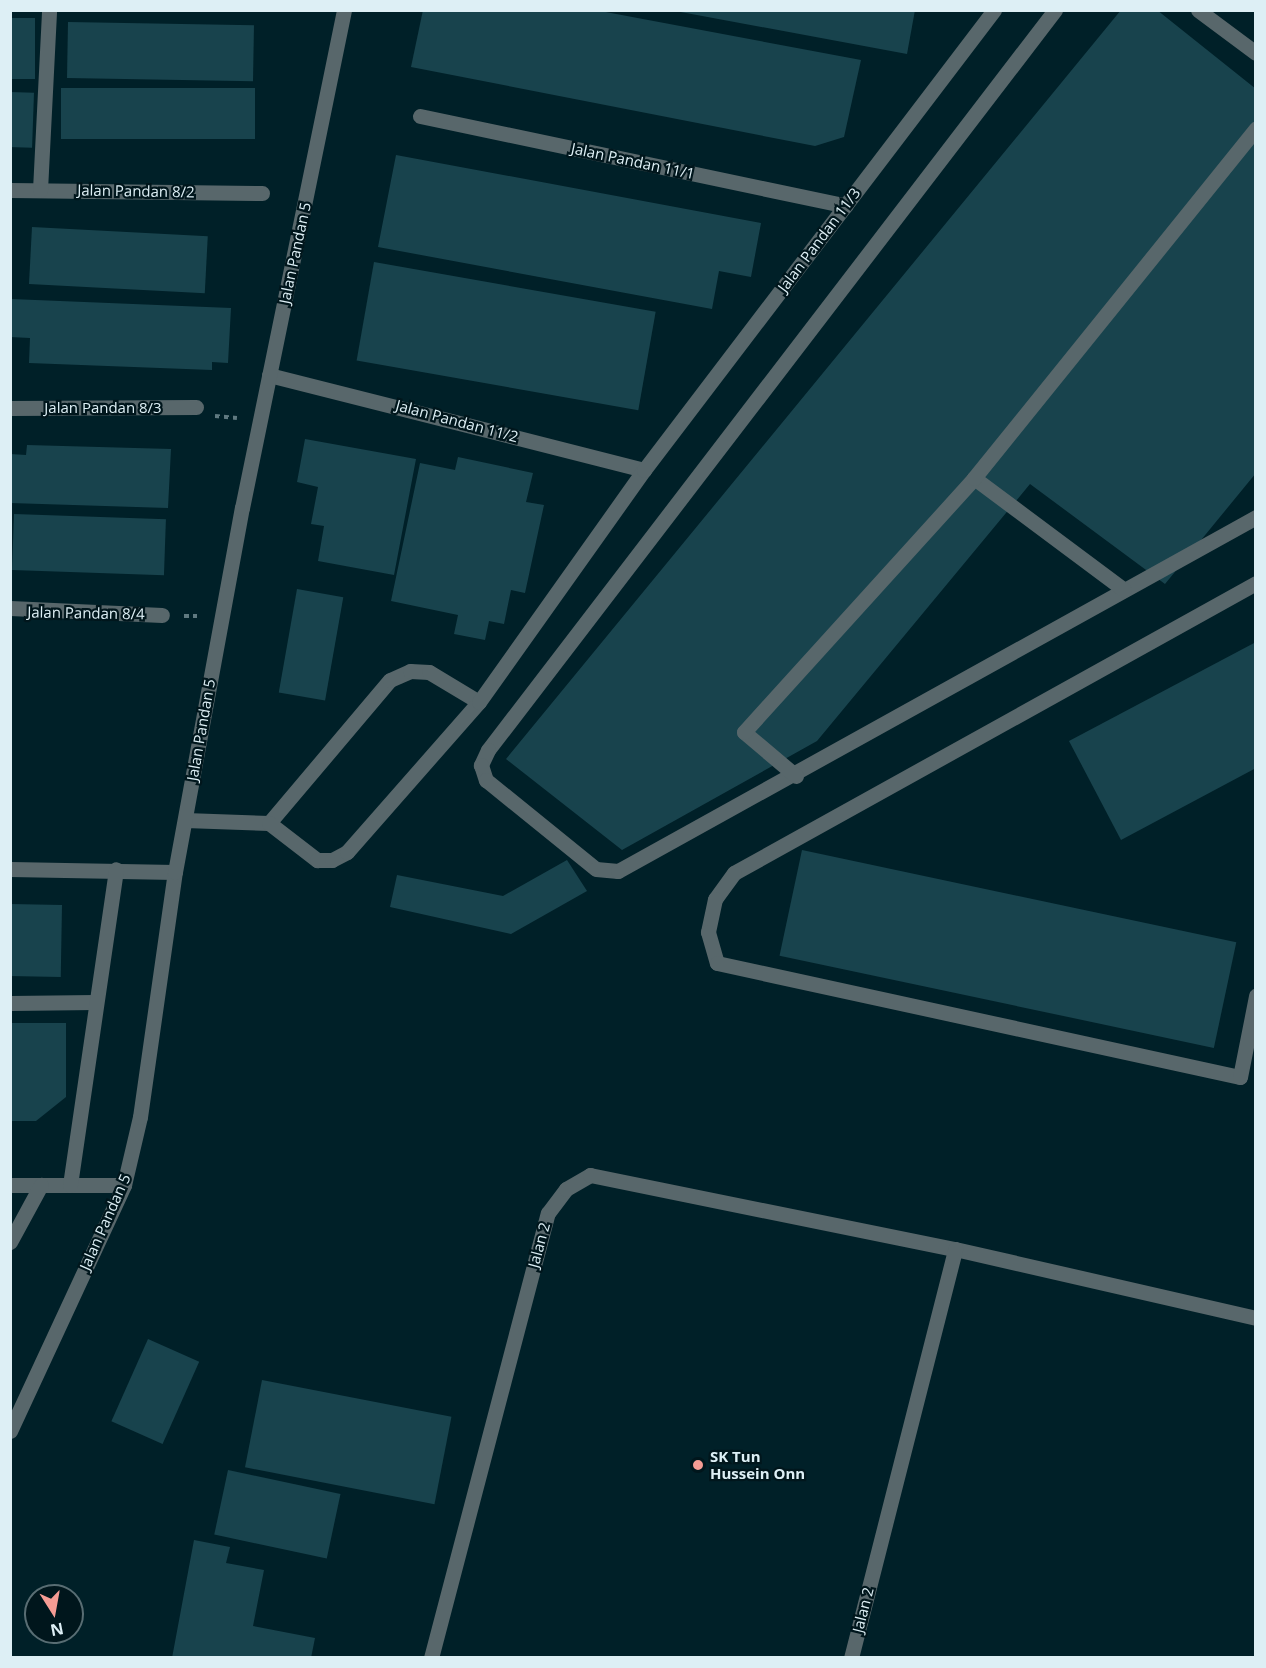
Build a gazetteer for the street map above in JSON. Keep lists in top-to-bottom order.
{
  "streets": {
    "street": [
      "Jalan Pandan 11/1",
      "Jalan Pandan 8/2",
      "Jalan Pandan 11/3",
      "Jalan Pandan 5",
      "Jalan Pandan 8/3",
      "Jalan Pandan 11/2",
      "Jalan Pandan 8/4",
      "Jalan 2"
    ]
  },
  "crossings": [
    ["Jalan Pandan 11/1", "Jalan Pandan 11/3"],
    ["Jalan Pandan 11/3", "Jalan Pandan 11/2"],
    ["Jalan Pandan 5", "Jalan Pandan 11/2"]
  ],
  "places": ["SK Tun Hussein Onn"],
  "north": "bottom"
}
